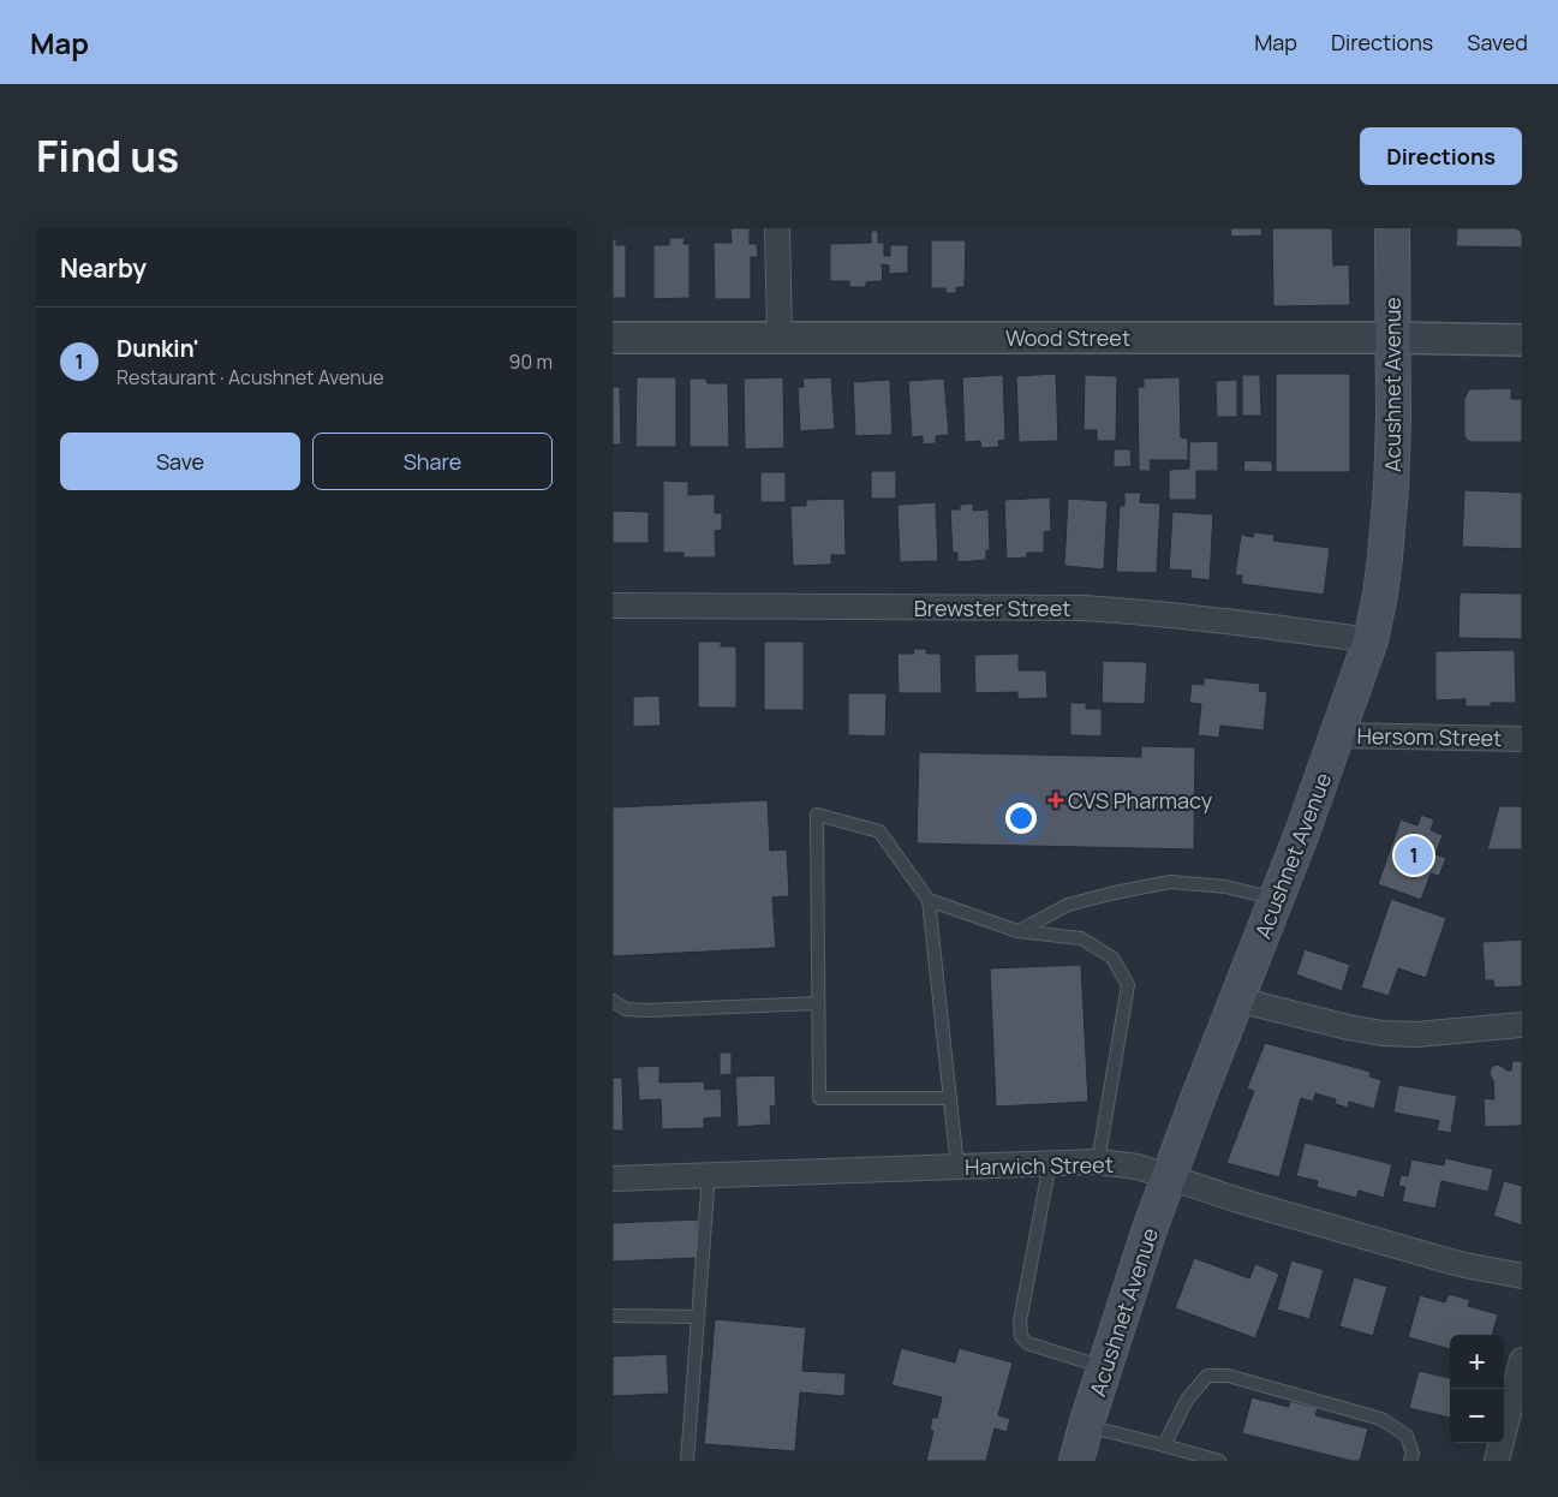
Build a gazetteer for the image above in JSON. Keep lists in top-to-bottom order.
{
  "streets": {
    "main road": ["Acushnet Avenue"],
    "street": [
      "Wood Street",
      "Brewster Street",
      "Hersom Street",
      "Harwich Street"
    ]
  },
  "crossings": [
    ["Wood Street", "Acushnet Avenue"],
    ["Acushnet Avenue", "Brewster Street"],
    ["Acushnet Avenue", "Hersom Street"],
    ["Acushnet Avenue", "Harwich Street"]
  ],
  "places": {
    "health": ["CVS Pharmacy"]
  },
  "page": {
    "header": "Map",
    "nav": ["Map", "Directions", "Saved"],
    "title": "Find us",
    "buttons": [
      "Directions",
      ["Save", "Share"]
    ],
    "heading": "Nearby",
    "list": [
      {
        "mark": "1",
        "name": "Dunkin'",
        "note": "Restaurant · Acushnet Avenue",
        "value": "90 m"
      }
    ],
    "pins": "1",
    "map_buttons": ["+", "−"]
  }
}
